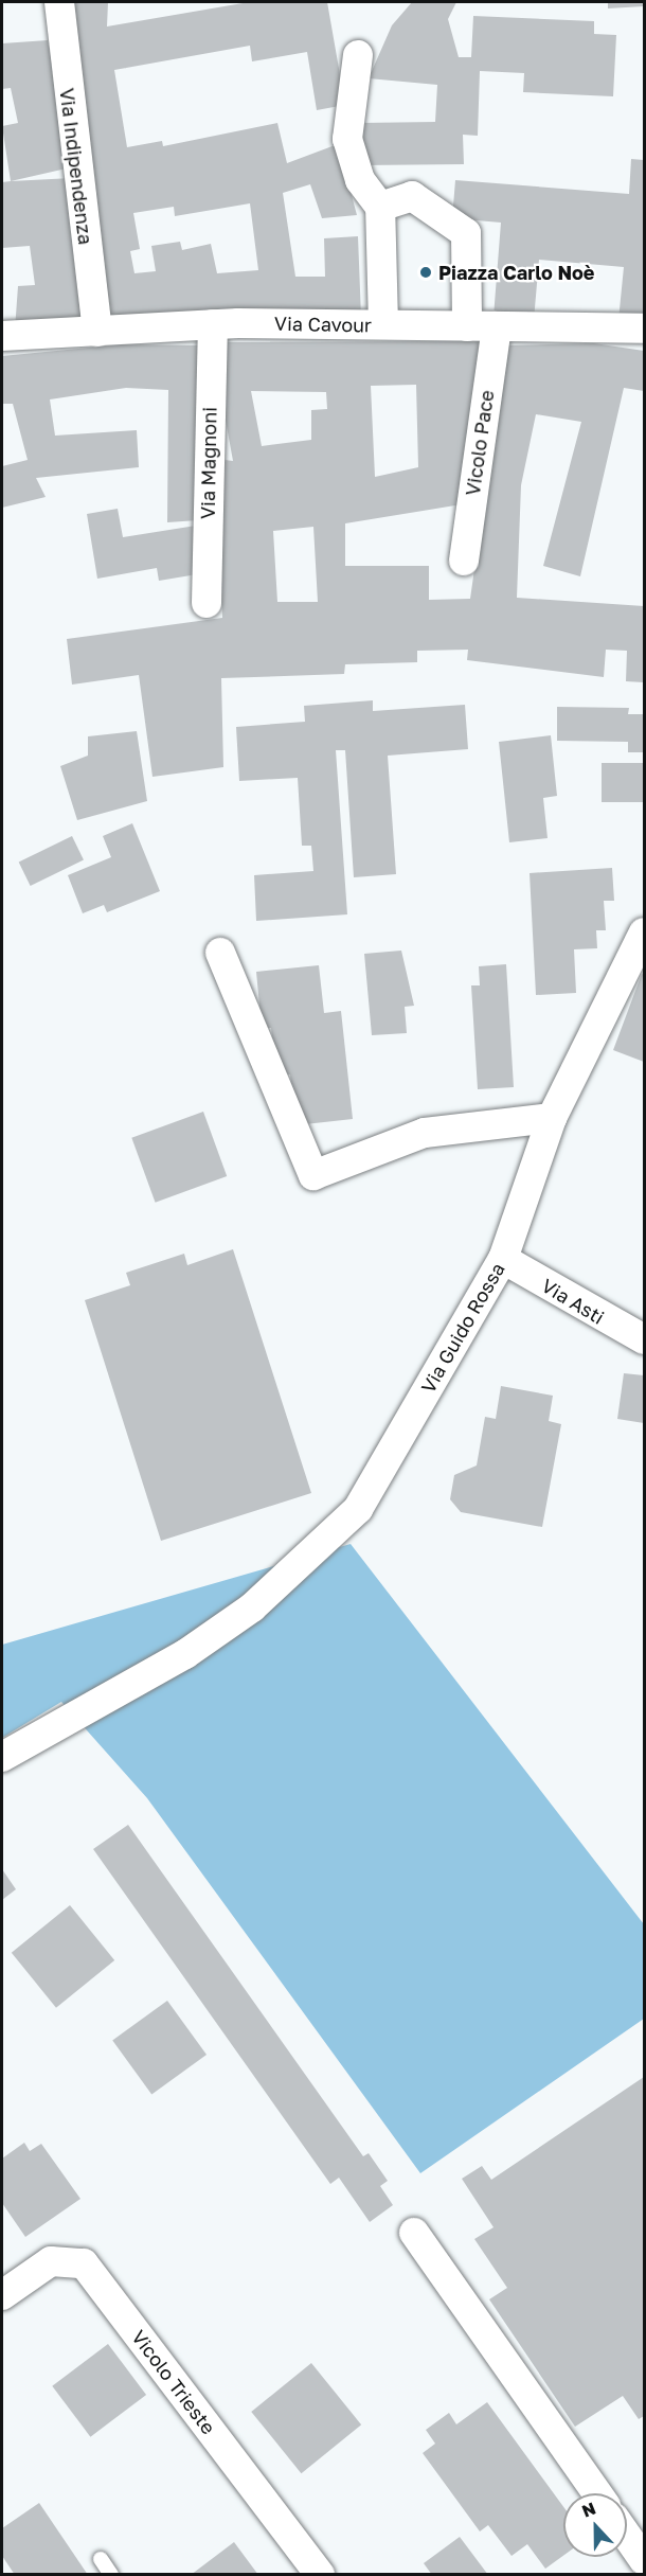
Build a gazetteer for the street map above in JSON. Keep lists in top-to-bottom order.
{
  "streets": {
    "street": [
      "Via Indipendenza",
      "Via Cavour",
      "Vicolo Pace",
      "Via Magnoni",
      "Via Asti",
      "Via Guido Rossa",
      "Vicolo Trieste"
    ]
  },
  "crossings": [
    ["Via Indipendenza", "Via Cavour"],
    ["Via Cavour", "Vicolo Pace"],
    ["Via Cavour", "Via Magnoni"],
    ["Via Asti", "Via Guido Rossa"]
  ],
  "places": ["Piazza Carlo Noè"],
  "north": "top"
}
